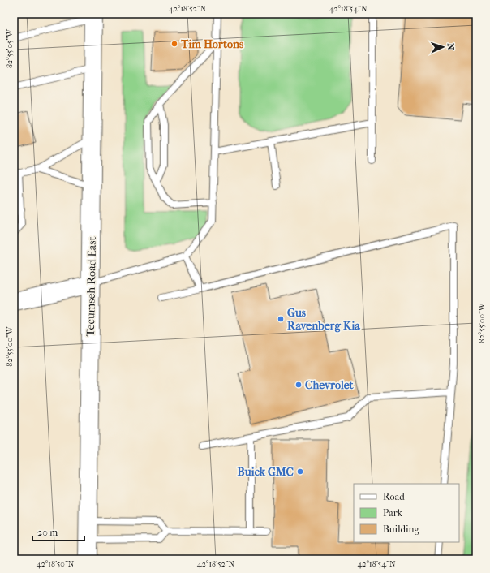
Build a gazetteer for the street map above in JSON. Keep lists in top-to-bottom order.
{
  "streets": {
    "main road": ["Tecumseh Road East"]
  },
  "places": [
    "Tim Hortons",
    "Gus Ravenberg Kia",
    "Chevrolet",
    "Buick GMC"
  ],
  "legend": ["Road", "Park", "Building"],
  "scale_bar": "20 m",
  "north": "right",
  "coordinates": [
    "42°18'52\"N",
    "42°18'54\"N",
    "82°55'05\"W",
    "82°55'00\"W",
    "42°18'50\"N"
  ]
}
